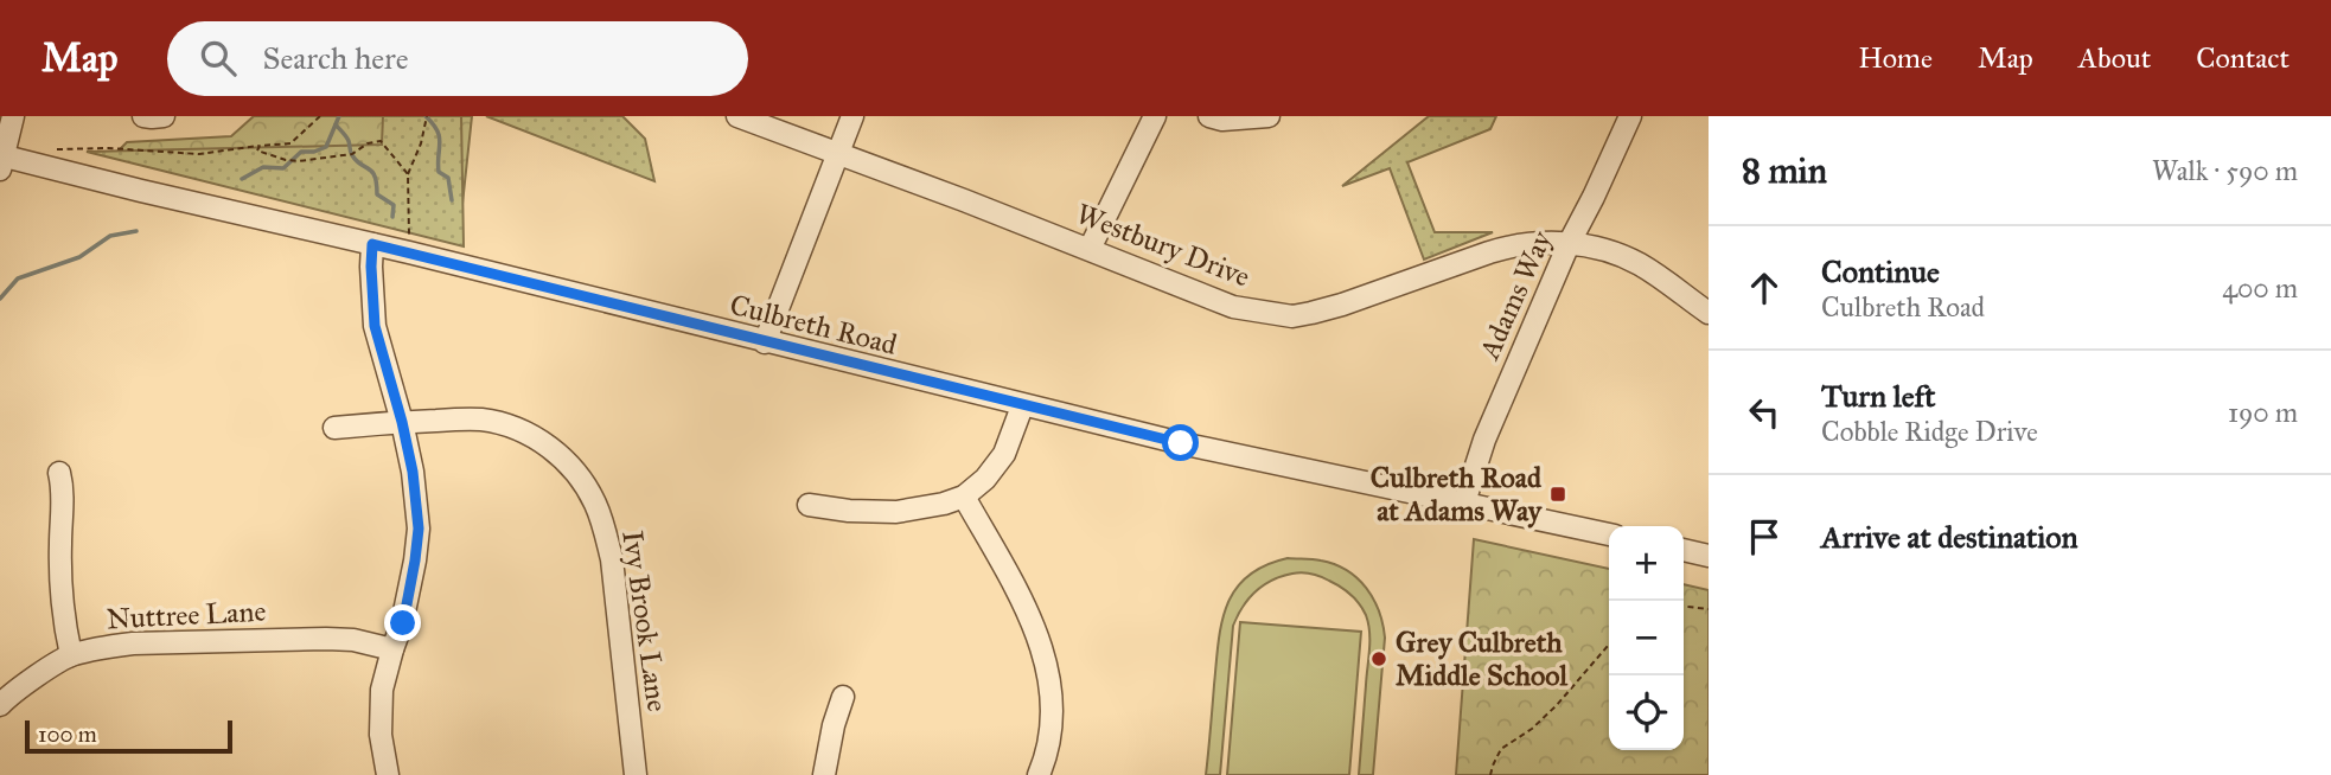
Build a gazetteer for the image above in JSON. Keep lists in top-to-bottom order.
{
  "streets": {
    "street": [
      "Westbury Drive",
      "Adams Way",
      "Culbreth Road",
      "Nuttree Lane",
      "Ivy Brook Lane"
    ]
  },
  "crossings": [
    ["Westbury Drive", "Adams Way"],
    ["Adams Way", "Culbreth Road"]
  ],
  "places": {
    "transit": ["Culbreth Road at Adams Way"],
    "other": ["Grey Culbreth Middle School"]
  },
  "scale_bar": "100 m",
  "page": {
    "header": "Map",
    "search": "Search here",
    "nav": [
      "Home",
      "Map",
      "About",
      "Contact"
    ],
    "heading": ["8 min", "Walk · 590 m"],
    "list": [
      ["Continue", "Culbreth Road", "400 m"],
      ["Turn left", "Cobble Ridge Drive", "190 m"],
      "Arrive at destination"
    ],
    "map_buttons": ["+", "−"],
    "scale": "100 m"
  }
}
